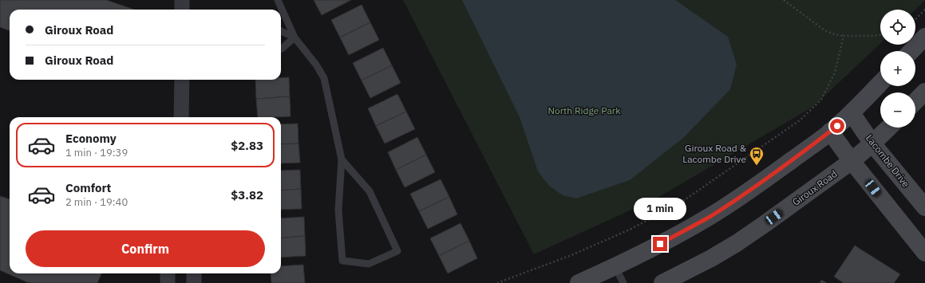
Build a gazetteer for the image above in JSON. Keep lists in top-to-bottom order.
{
  "streets": {
    "main road": ["Lacombe Drive", "Giroux Road"]
  },
  "crossings": [
    ["Lacombe Drive", "Giroux Road"]
  ],
  "parks": ["North Ridge Park"],
  "places": {
    "bus stop": ["Giroux Road & Lacombe Drive"]
  },
  "page": {
    "map_buttons": ["+", "−"],
    "banner": ["Giroux Road", "Giroux Road"],
    "list": [
      {
        "name": "Economy",
        "note": "1 min · 19:39",
        "value": "$2.83"
      },
      {
        "name": "Comfort",
        "note": "2 min · 19:40",
        "value": "$3.82"
      }
    ],
    "bubble": "1 min",
    "buttons": "Confirm"
  }
}
